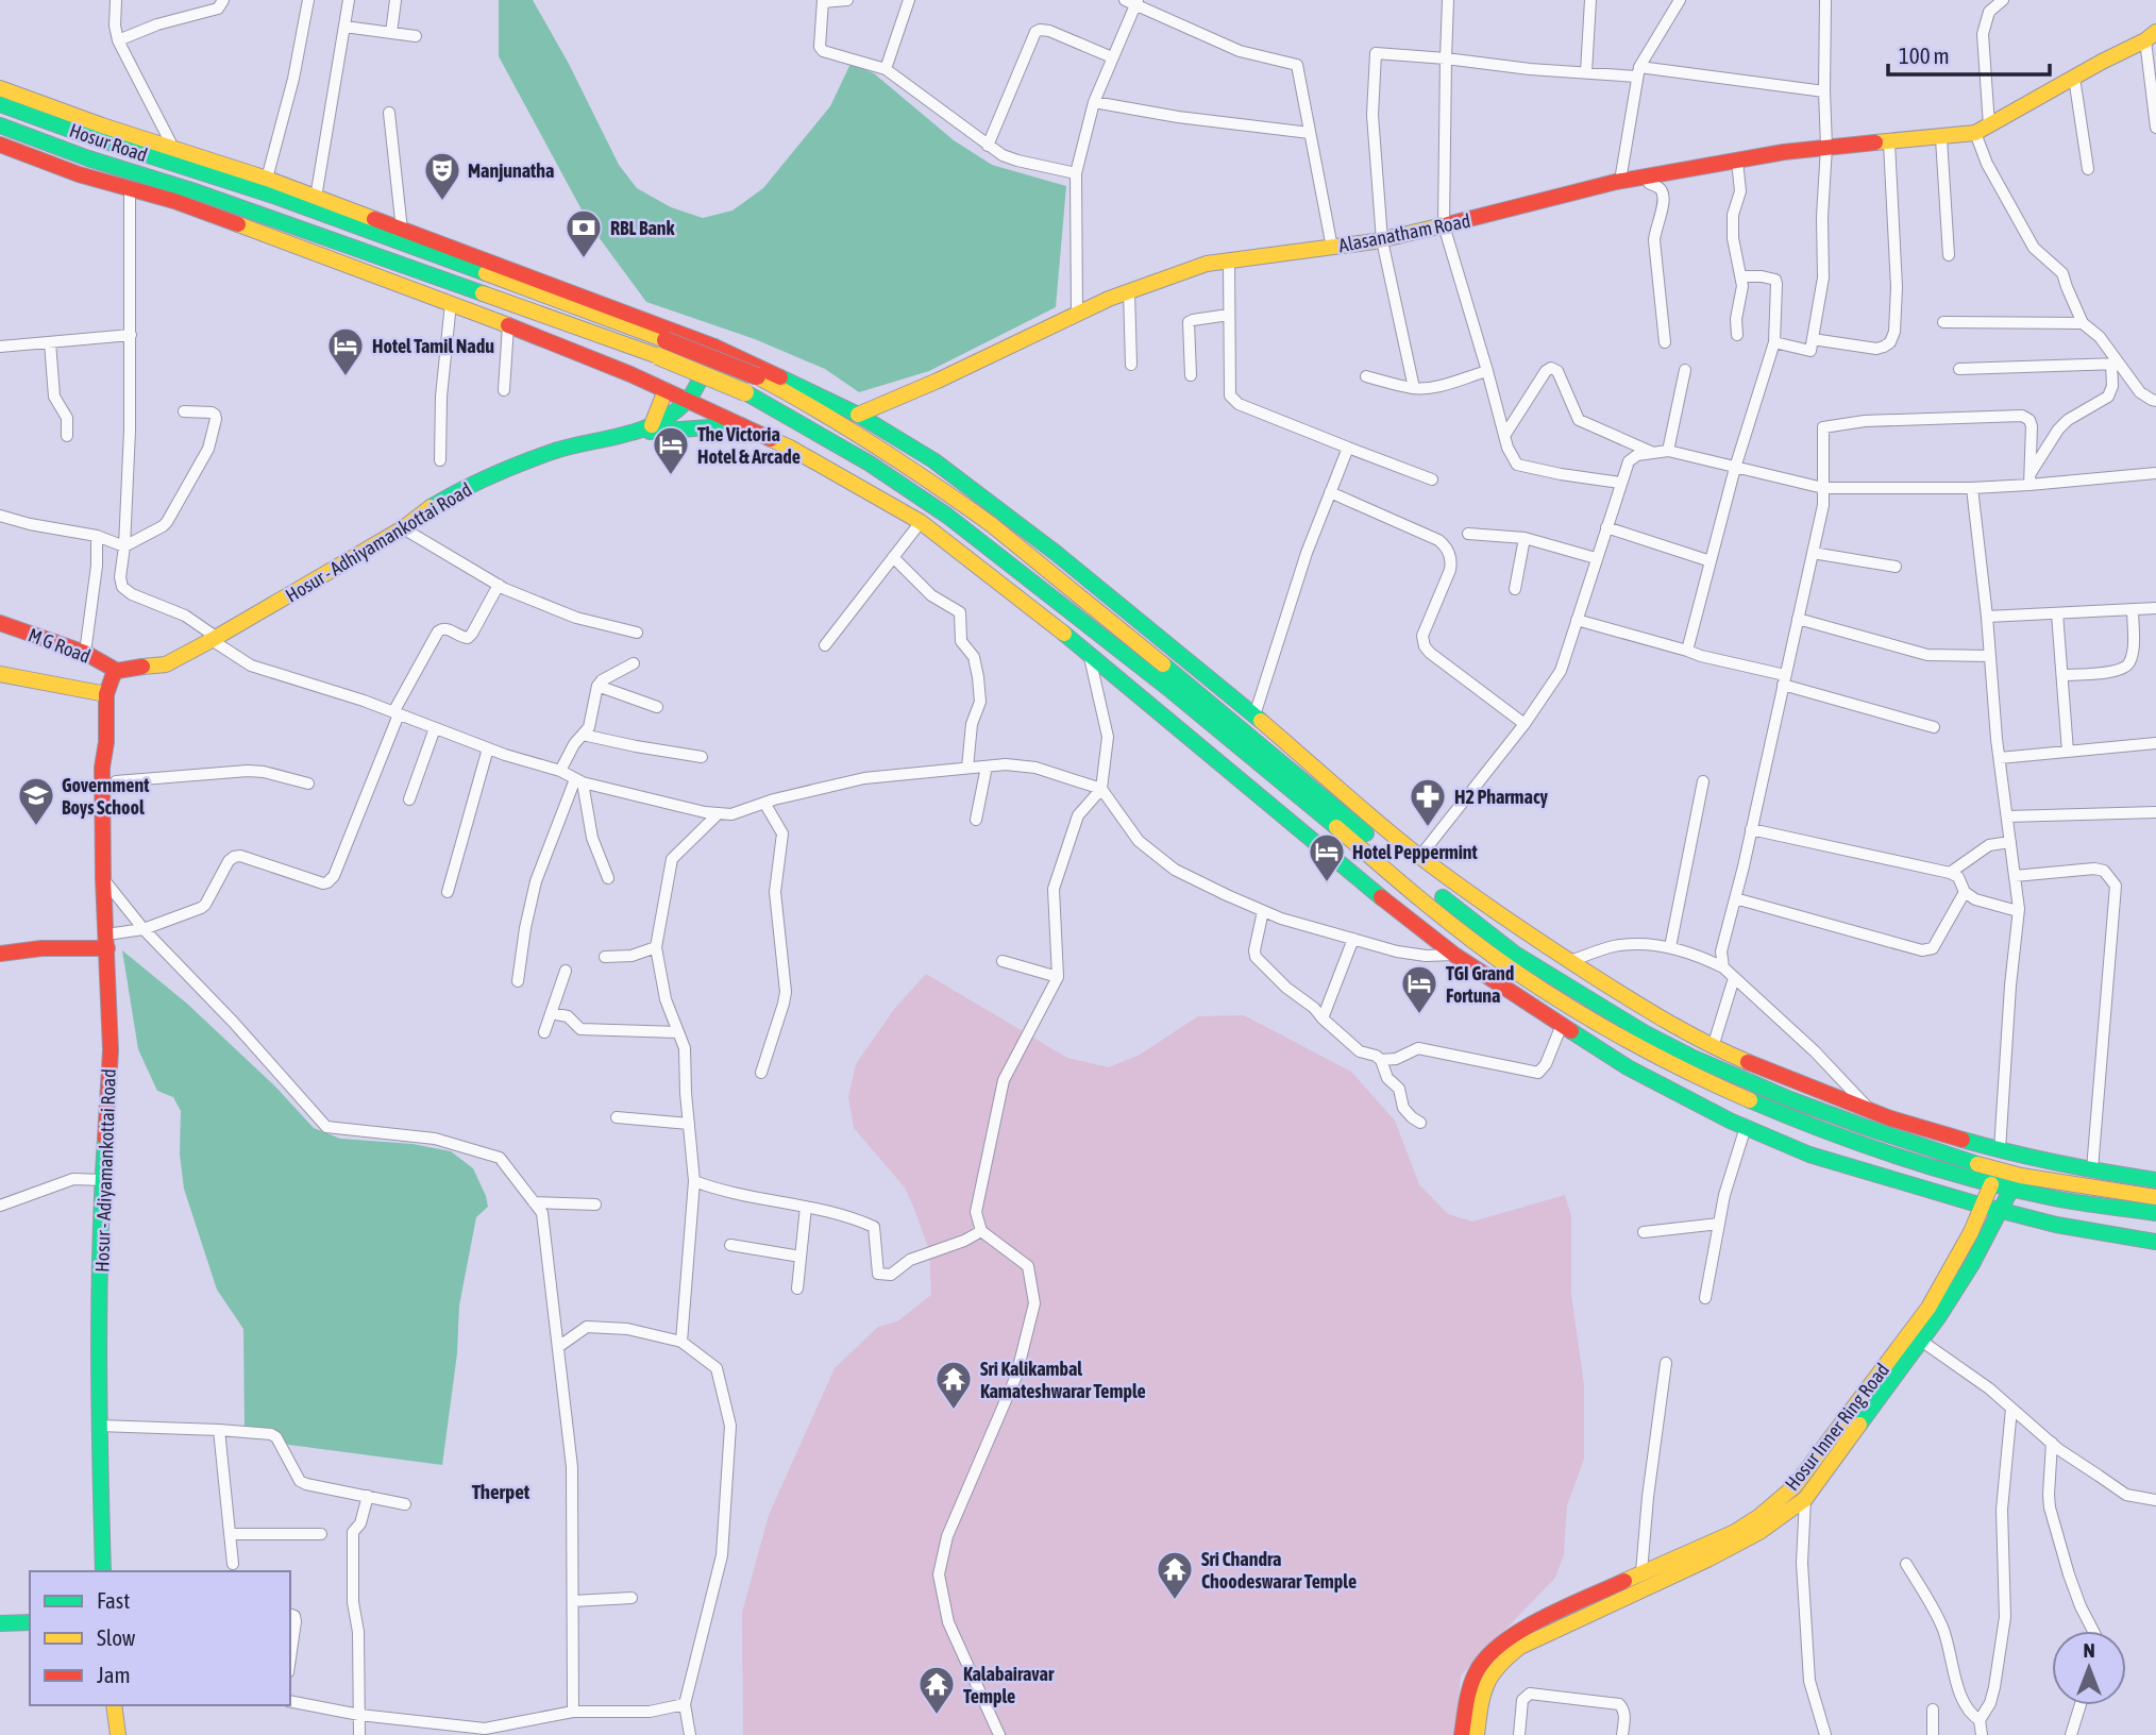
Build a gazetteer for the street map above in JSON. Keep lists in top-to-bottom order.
{
  "streets": {
    "main road": [
      "Hosur Road",
      "Alasanatham Road",
      "Hosur - Adhiyamankottai Road",
      "M G Road",
      "Hosur - Adiyamankottai Road",
      "Hosur Inner Ring Road"
    ]
  },
  "crossings": [
    ["Hosur - Adhiyamankottai Road", "M G Road"]
  ],
  "districts": ["Therpet"],
  "places": {
    "theatre": ["Manjunatha"],
    "bank": ["RBL Bank"],
    "hotel": [
      "Hotel Tamil Nadu",
      "The Victoria Hotel & Arcade",
      "Hotel Peppermint",
      "TGI Grand Fortuna"
    ],
    "school or university": ["Government Boys School"],
    "pharmacy": ["H2 Pharmacy"],
    "temple": ["Sri Kalikambal Kamateshwarar Temple", "Sri Chandra Choodeswarar Temple", "Kalabairavar Temple"]
  },
  "legend": ["Fast", "Slow", "Jam"],
  "scale_bar": "100 m",
  "north": "top"
}
